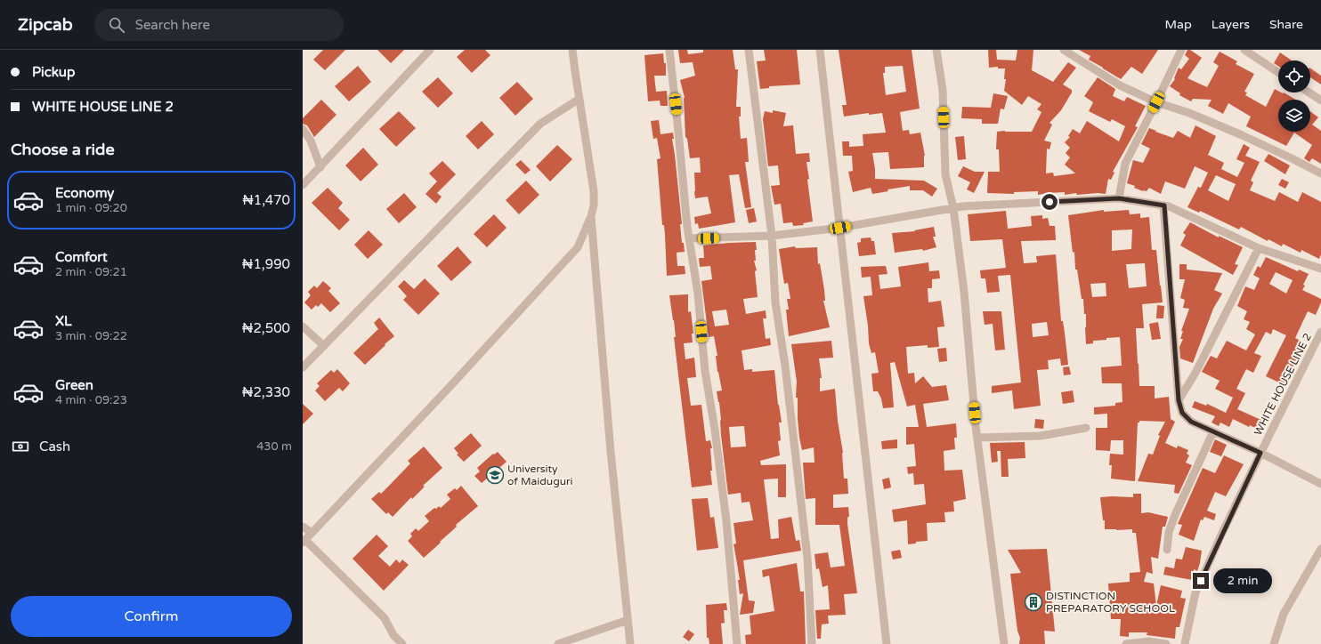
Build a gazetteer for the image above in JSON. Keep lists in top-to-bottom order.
{
  "streets": {
    "street": ["WHITE HOUSE LINE 2"]
  },
  "places": {
    "school or university": ["University of Maiduguri"],
    "building": ["DISTINCTION PREPARATORY SCHOOL"]
  },
  "page": {
    "header": "Zipcab",
    "search": "Search here",
    "nav": ["Map", "Layers", "Share"],
    "banner": ["Pickup", "WHITE HOUSE LINE 2"],
    "heading": "Choose a ride",
    "list": [
      {
        "name": "Economy",
        "note": "1 min · 09:20",
        "value": "₦1,470"
      },
      {
        "name": "Comfort",
        "note": "2 min · 09:21",
        "value": "₦1,990"
      },
      {
        "name": "XL",
        "note": "3 min · 09:22",
        "value": "₦2,500"
      },
      {
        "name": "Green",
        "note": "4 min · 09:23",
        "value": "₦2,330"
      }
    ],
    "pay": ["Cash", "430 m"],
    "bubble": "2 min",
    "buttons": "Confirm"
  }
}
